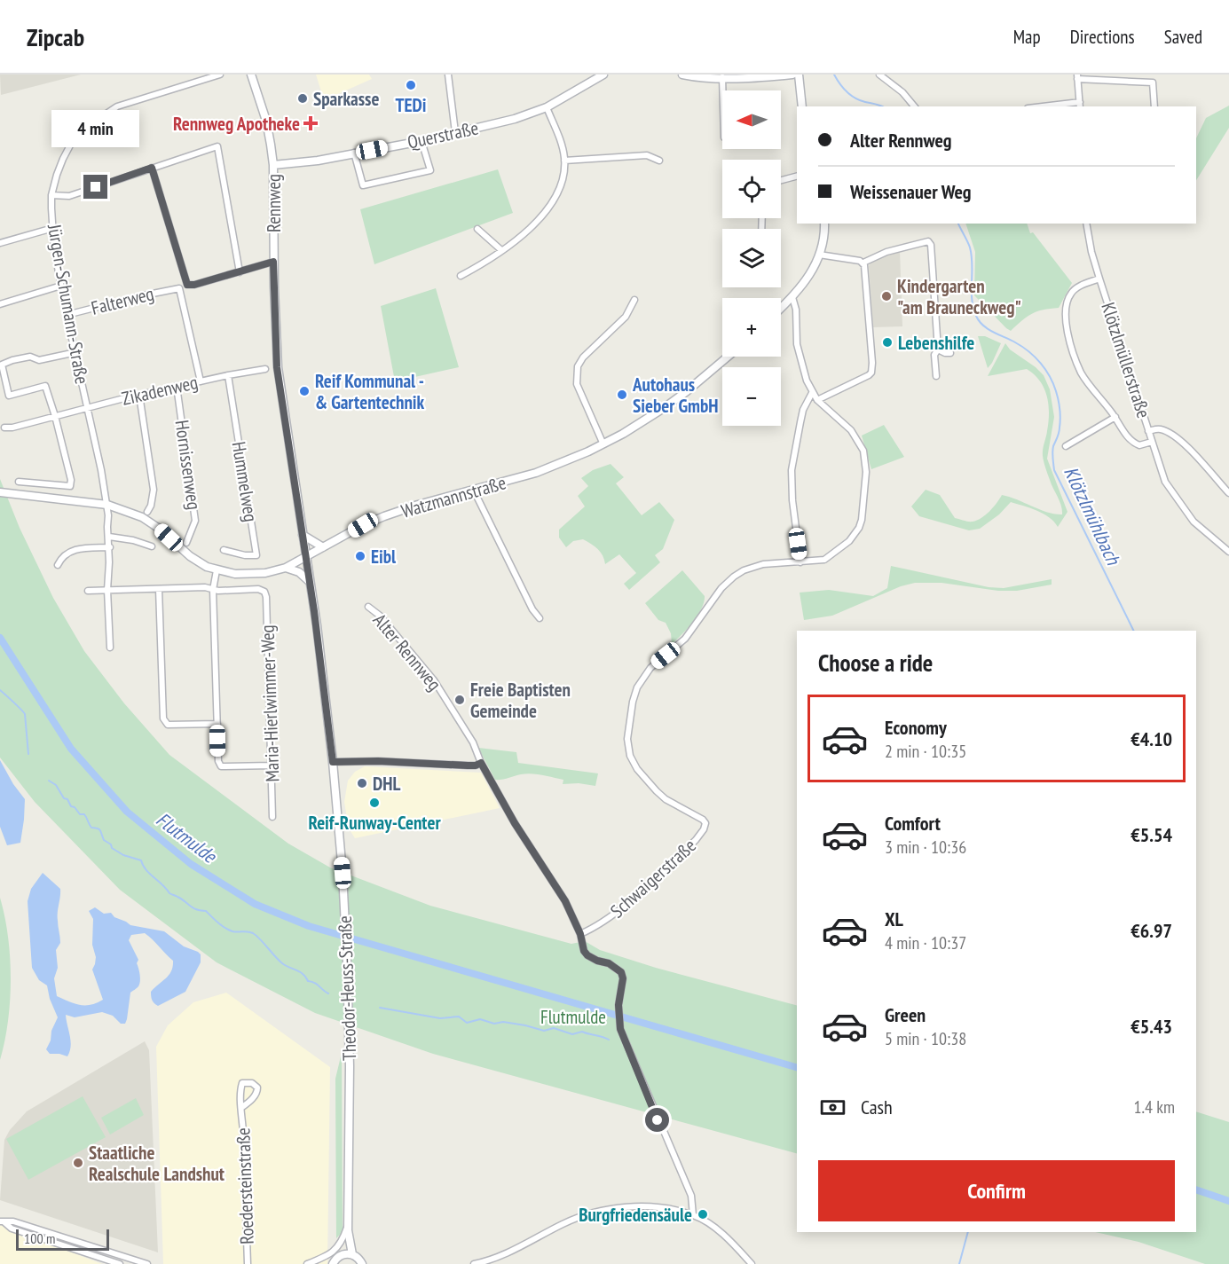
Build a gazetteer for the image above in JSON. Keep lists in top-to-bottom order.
{
  "streets": {
    "main road": [
      "Querstraße",
      "Rennweg",
      "Watzmannstraße",
      "Theodor-Heuss-Straße"
    ],
    "street": [
      "Falterweg",
      "Jürgen-Schumann-Straße",
      "Klötzlmüllerstraße",
      "Zikadenweg",
      "Hornissenweg",
      "Hummelweg",
      "Alter Rennweg",
      "Maria-Hierlwimmer-Weg",
      "Schwaigerstraße",
      "Roedersteinstraße"
    ]
  },
  "crossings": [
    ["Querstraße", "Rennweg"],
    ["Rennweg", "Watzmannstraße"],
    ["Rennweg", "Theodor-Heuss-Straße"],
    ["Falterweg", "Jürgen-Schumann-Straße"],
    ["Falterweg", "Zikadenweg"],
    ["Jürgen-Schumann-Straße", "Zikadenweg"],
    ["Jürgen-Schumann-Straße", "Watzmannstraße"],
    ["Zikadenweg", "Hornissenweg"],
    ["Zikadenweg", "Hummelweg"],
    ["Watzmannstraße", "Theodor-Heuss-Straße"],
    ["Alter Rennweg", "Schwaigerstraße"]
  ],
  "water": ["Klötzlmühlbach", "Flutmulde"],
  "parks": ["Flutmulde"],
  "places": {
    "other": [
      "TEDi",
      "Sparkasse",
      "Kindergarten \"am Brauneckweg\"",
      "Lebenshilfe",
      "Reif Kommunal - & Gartentechnik",
      "Autohaus Sieber GmbH",
      "Eibl",
      "Freie Baptisten Gemeinde",
      "DHL",
      "Reif-Runway-Center",
      "Staatliche Realschule Landshut",
      "Burgfriedensäule"
    ],
    "health": ["Rennweg Apotheke"]
  },
  "scale_bar": "100 m",
  "north": "left",
  "page": {
    "header": "Zipcab",
    "nav": ["Map", "Directions", "Saved"],
    "map_buttons": ["+", "−"],
    "banner": ["Alter Rennweg", "Weissenauer Weg"],
    "bubble": "4 min",
    "heading": "Choose a ride",
    "list": [
      {
        "name": "Economy",
        "note": "2 min · 10:35",
        "value": "€4.10"
      },
      {
        "name": "Comfort",
        "note": "3 min · 10:36",
        "value": "€5.54"
      },
      {
        "name": "XL",
        "note": "4 min · 10:37",
        "value": "€6.97"
      },
      {
        "name": "Green",
        "note": "5 min · 10:38",
        "value": "€5.43"
      }
    ],
    "pay": ["Cash", "1.4 km"],
    "buttons": "Confirm",
    "scale": "100 m"
  }
}
